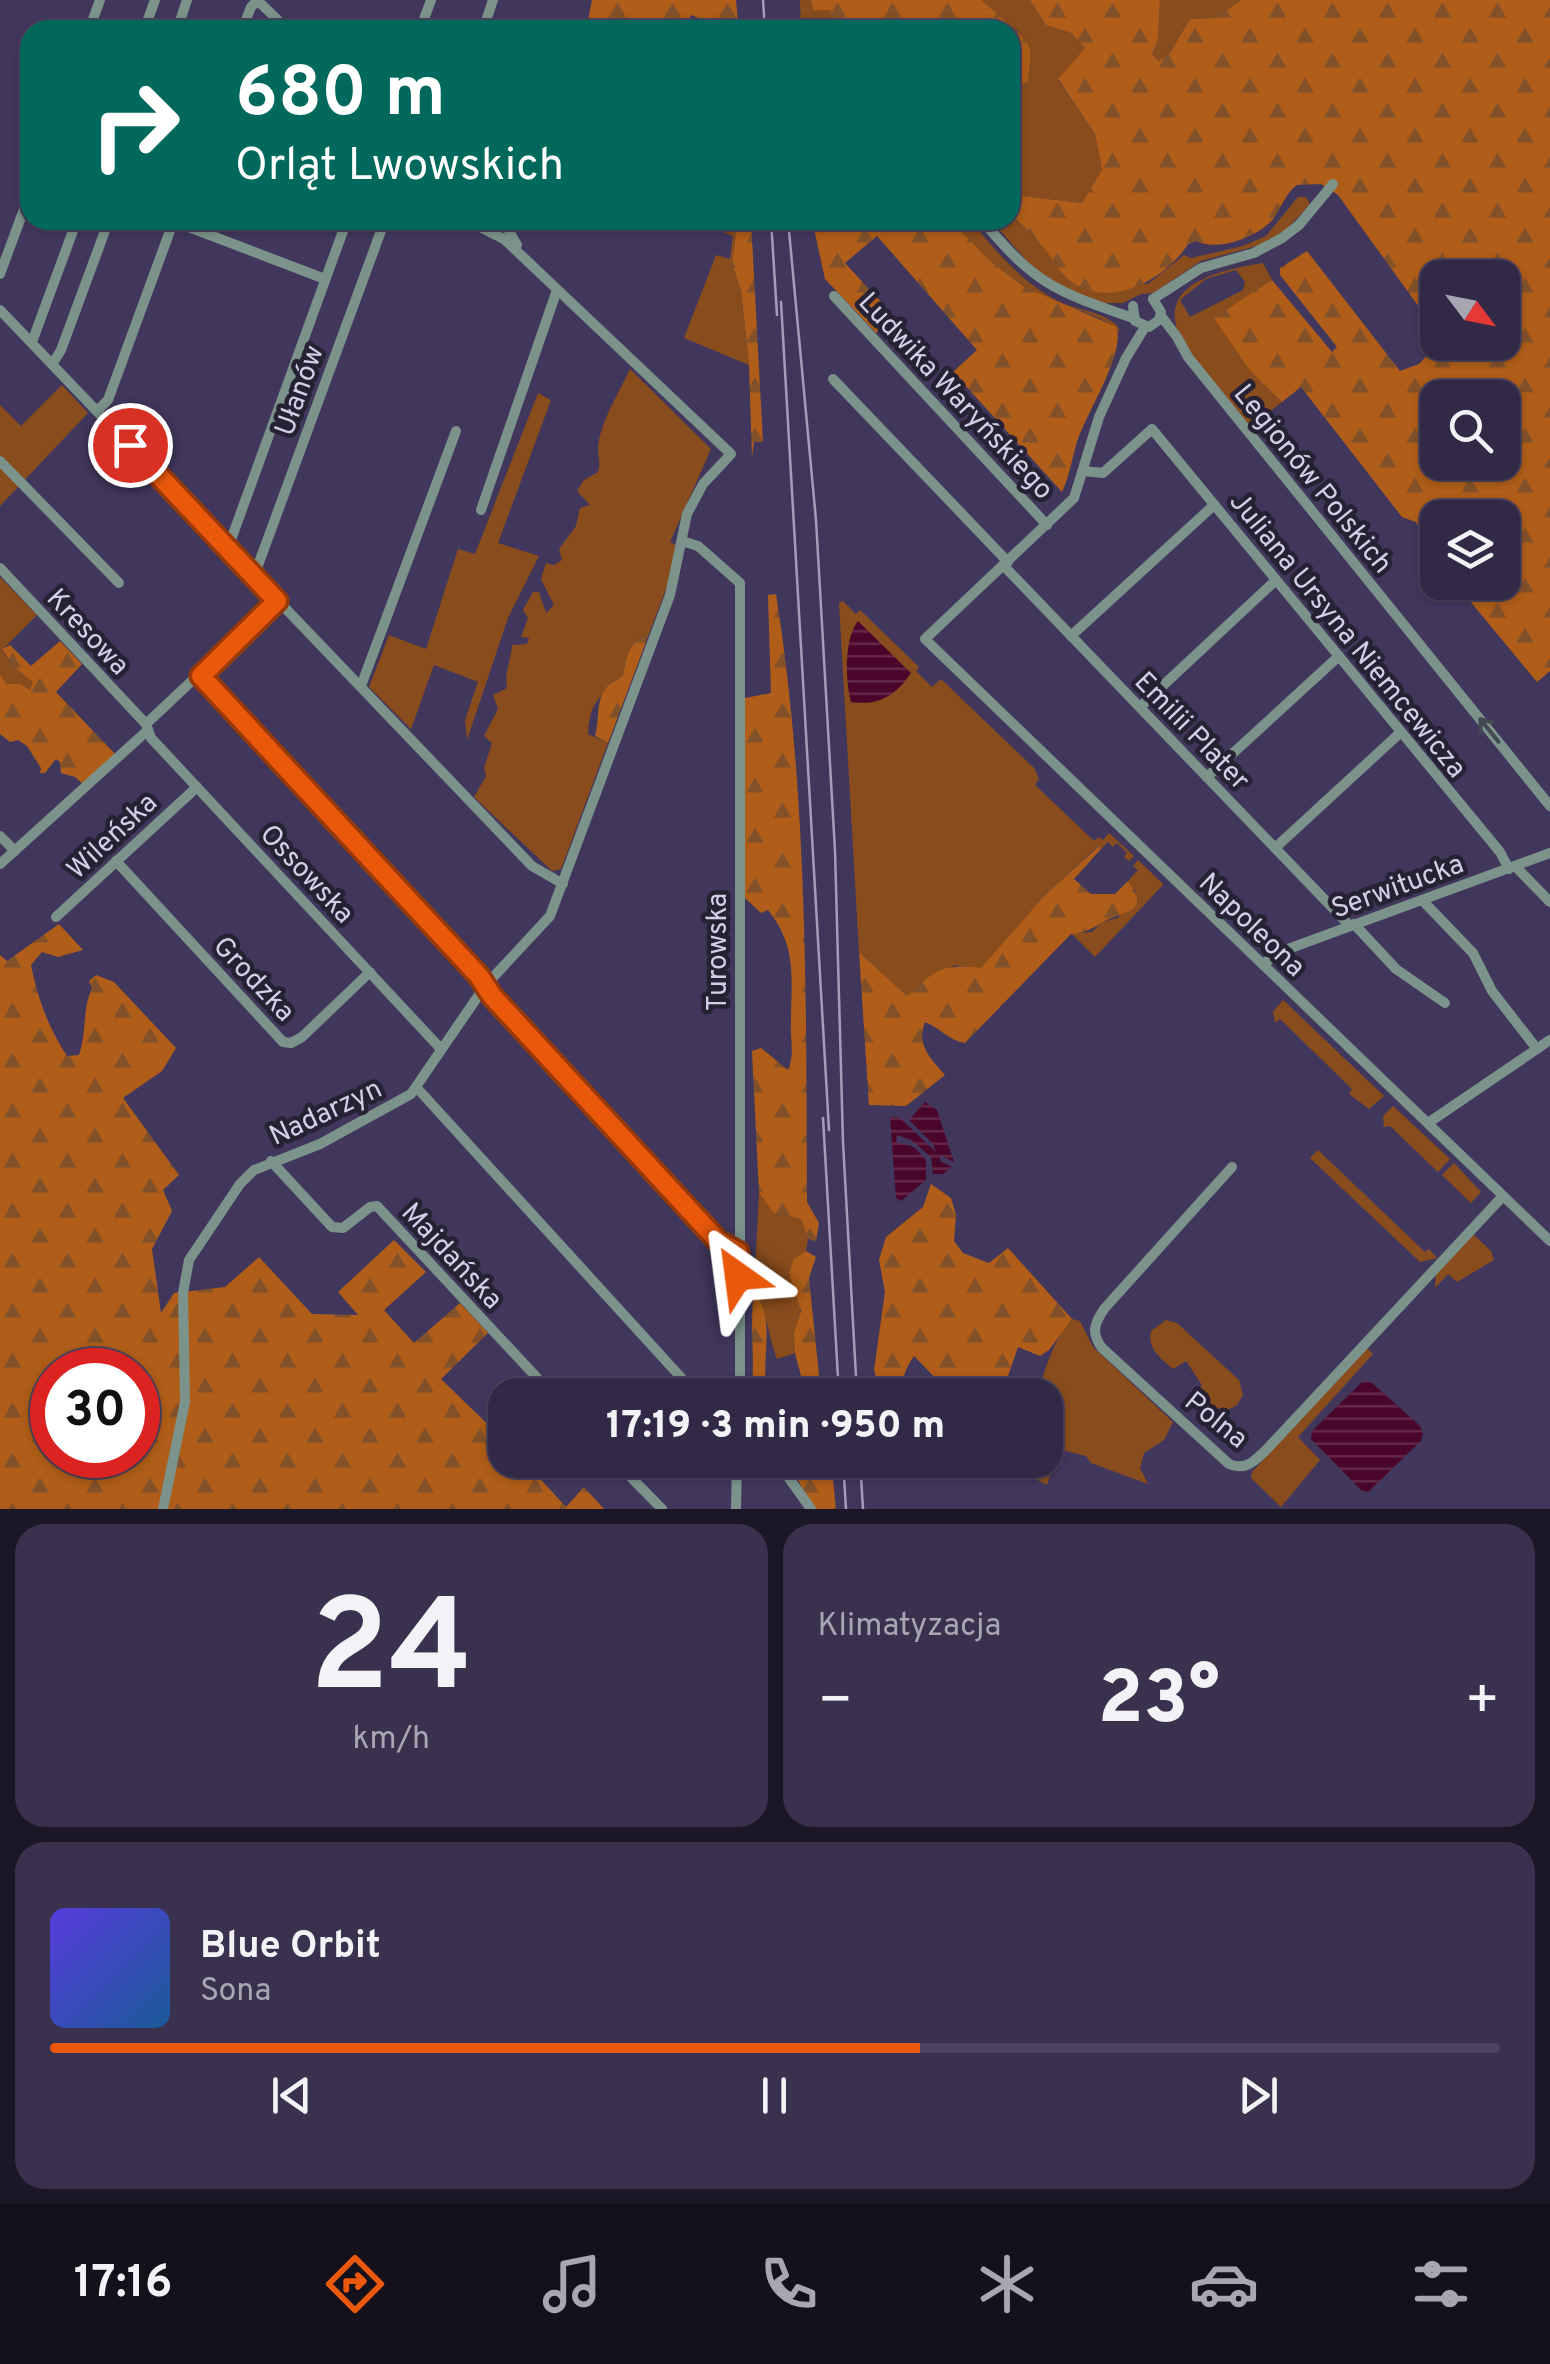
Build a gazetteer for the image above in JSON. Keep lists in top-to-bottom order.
{
  "streets": {
    "street": [
      "Ułanów",
      "Ludwika Waryńskiego",
      "Legionów Polskich",
      "Kresowa",
      "Juliana Ursyna Niemcewicza",
      "Emilii Plater",
      "Wileńska",
      "Ossowska",
      "Serwitucka",
      "Napoleona",
      "Turowska",
      "Grodzka",
      "Nadarzyn",
      "Majdańska",
      "Polna"
    ]
  },
  "crossings": [
    ["Kresowa", "Ossowska"],
    ["Juliana Ursyna Niemcewicza", "Serwitucka"],
    ["Emilii Plater", "Serwitucka"],
    ["Emilii Plater", "Napoleona"],
    ["Wileńska", "Ossowska"],
    ["Wileńska", "Grodzka"],
    ["Ossowska", "Grodzka"],
    ["Ossowska", "Nadarzyn"],
    ["Serwitucka", "Napoleona"],
    ["Napoleona", "Polna"],
    ["Turowska", "Nadarzyn"],
    ["Nadarzyn", "Majdańska"]
  ],
  "one_way": ["Legionów Polskich"],
  "north": "bottom right",
  "page": {
    "turn": ["680 m", "Orląt Lwowskich"],
    "limit": "30",
    "trip": "17:19 · 3 min · 950 m",
    "tile": [
      ["24", "km/h"],
      "Klimatyzacja"
    ],
    "heat": ["−", "23°", "+"],
    "song": ["Blue Orbit", "Sona"],
    "tabs": "17:16"
  }
}
